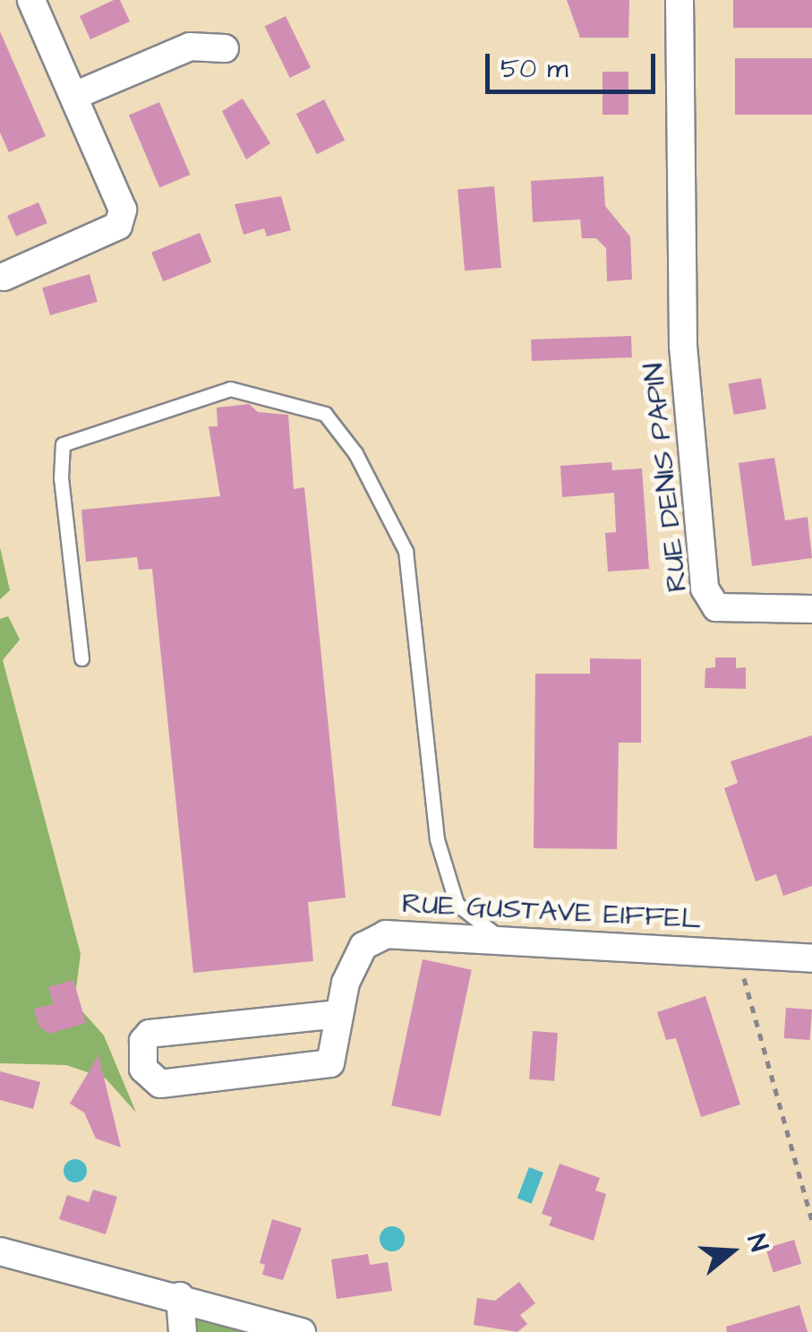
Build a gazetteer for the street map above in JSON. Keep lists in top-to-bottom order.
{
  "streets": {
    "street": ["RUE DENIS PAPIN", "RUE GUSTAVE EIFFEL"]
  },
  "scale_bar": "50 m",
  "north": "right"
}
